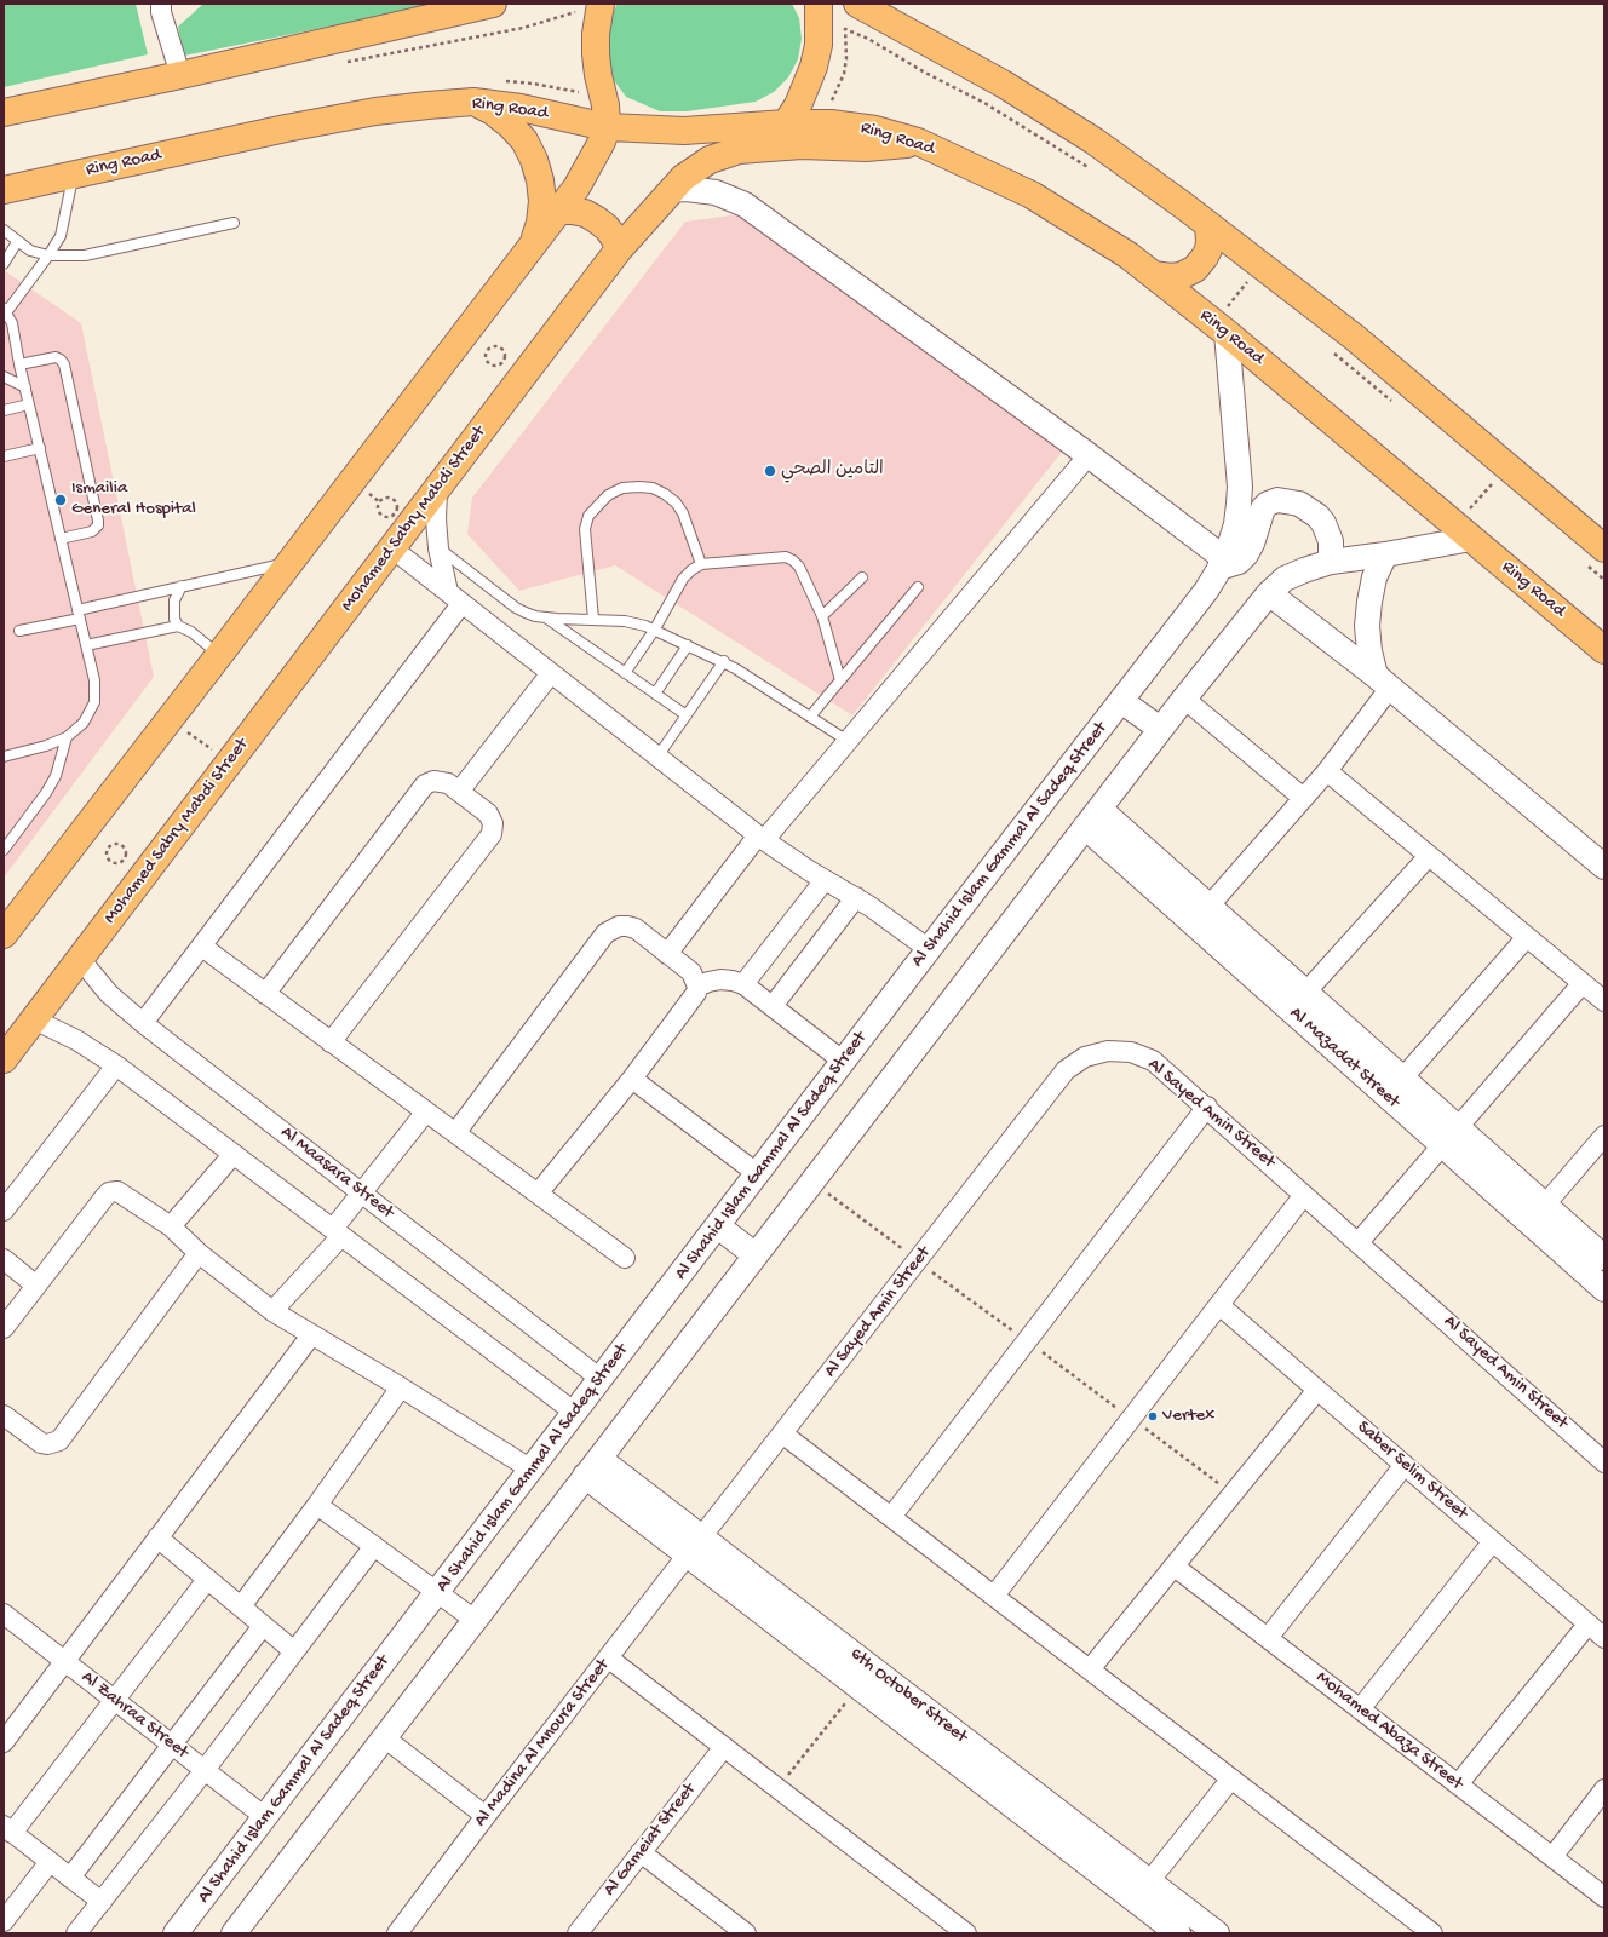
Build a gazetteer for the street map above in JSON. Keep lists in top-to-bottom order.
{
  "streets": {
    "main road": ["Ring Road", "Mohamed Sabry Mabdi Street"],
    "street": [
      "Al Shahid Islam Gammal Al Sadeq Street",
      "Al Mazadat Street",
      "Al Sayed Amin Street",
      "Al Maasara Street",
      "Saber Selim Street",
      "6th October Street",
      "Al Zahraa Street",
      "Mohamed Abaza Street",
      "Al Madina Al Mnoura Street",
      "Al Gameiat Street"
    ]
  },
  "crossings": [
    ["Ring Road", "Mohamed Sabry Mabdi Street"],
    ["Ring Road", "Al Shahid Islam Gammal Al Sadeq Street"],
    ["Mohamed Sabry Mabdi Street", "Al Maasara Street"],
    ["Al Shahid Islam Gammal Al Sadeq Street", "Al Maasara Street"],
    ["Al Shahid Islam Gammal Al Sadeq Street", "Al Zahraa Street"],
    ["Al Sayed Amin Street", "6th October Street"],
    ["Al Sayed Amin Street", "Al Madina Al Mnoura Street"],
    ["6th October Street", "Al Madina Al Mnoura Street"]
  ],
  "places": ["التامين الصحي", "Ismailia General Hospital", "Vertex"]
}
